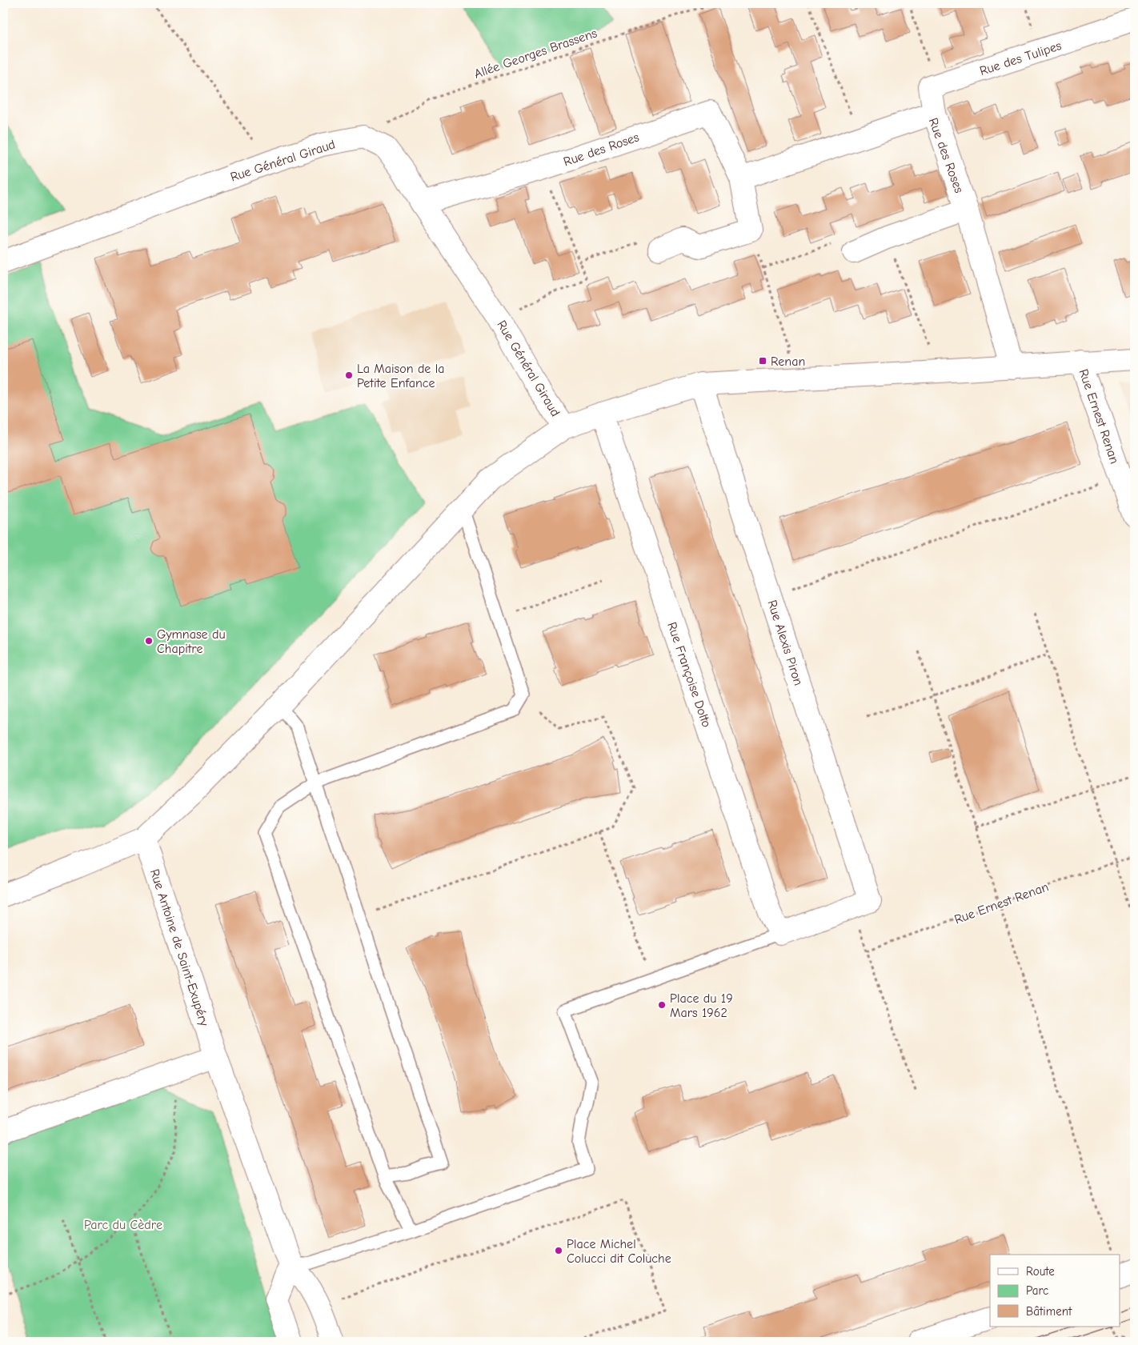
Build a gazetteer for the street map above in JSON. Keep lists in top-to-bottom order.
{
  "streets": {
    "street": [
      "Rue des Tulipes",
      "Rue des Roses",
      "Rue Général Giraud",
      "Rue Ernest Renan",
      "Rue Alexis Piron",
      "Rue Françoise Dolto",
      "Rue Antoine de Saint-Exupéry"
    ],
    "path": ["Allée Georges Brassens"]
  },
  "crossings": [
    ["Allée Georges Brassens", "Rue Général Giraud"],
    ["Rue des Roses", "Rue Général Giraud"]
  ],
  "parks": ["Parc du Cèdre"],
  "places": {
    "transit": ["Renan"],
    "other": [
      "La Maison de la Petite Enfance",
      "Gymnase du Chapitre",
      "Place du 19 Mars 1962",
      "Place Michel Colucci dit Coluche"
    ]
  },
  "legend": ["Route", "Parc", "Bâtiment"]
}
